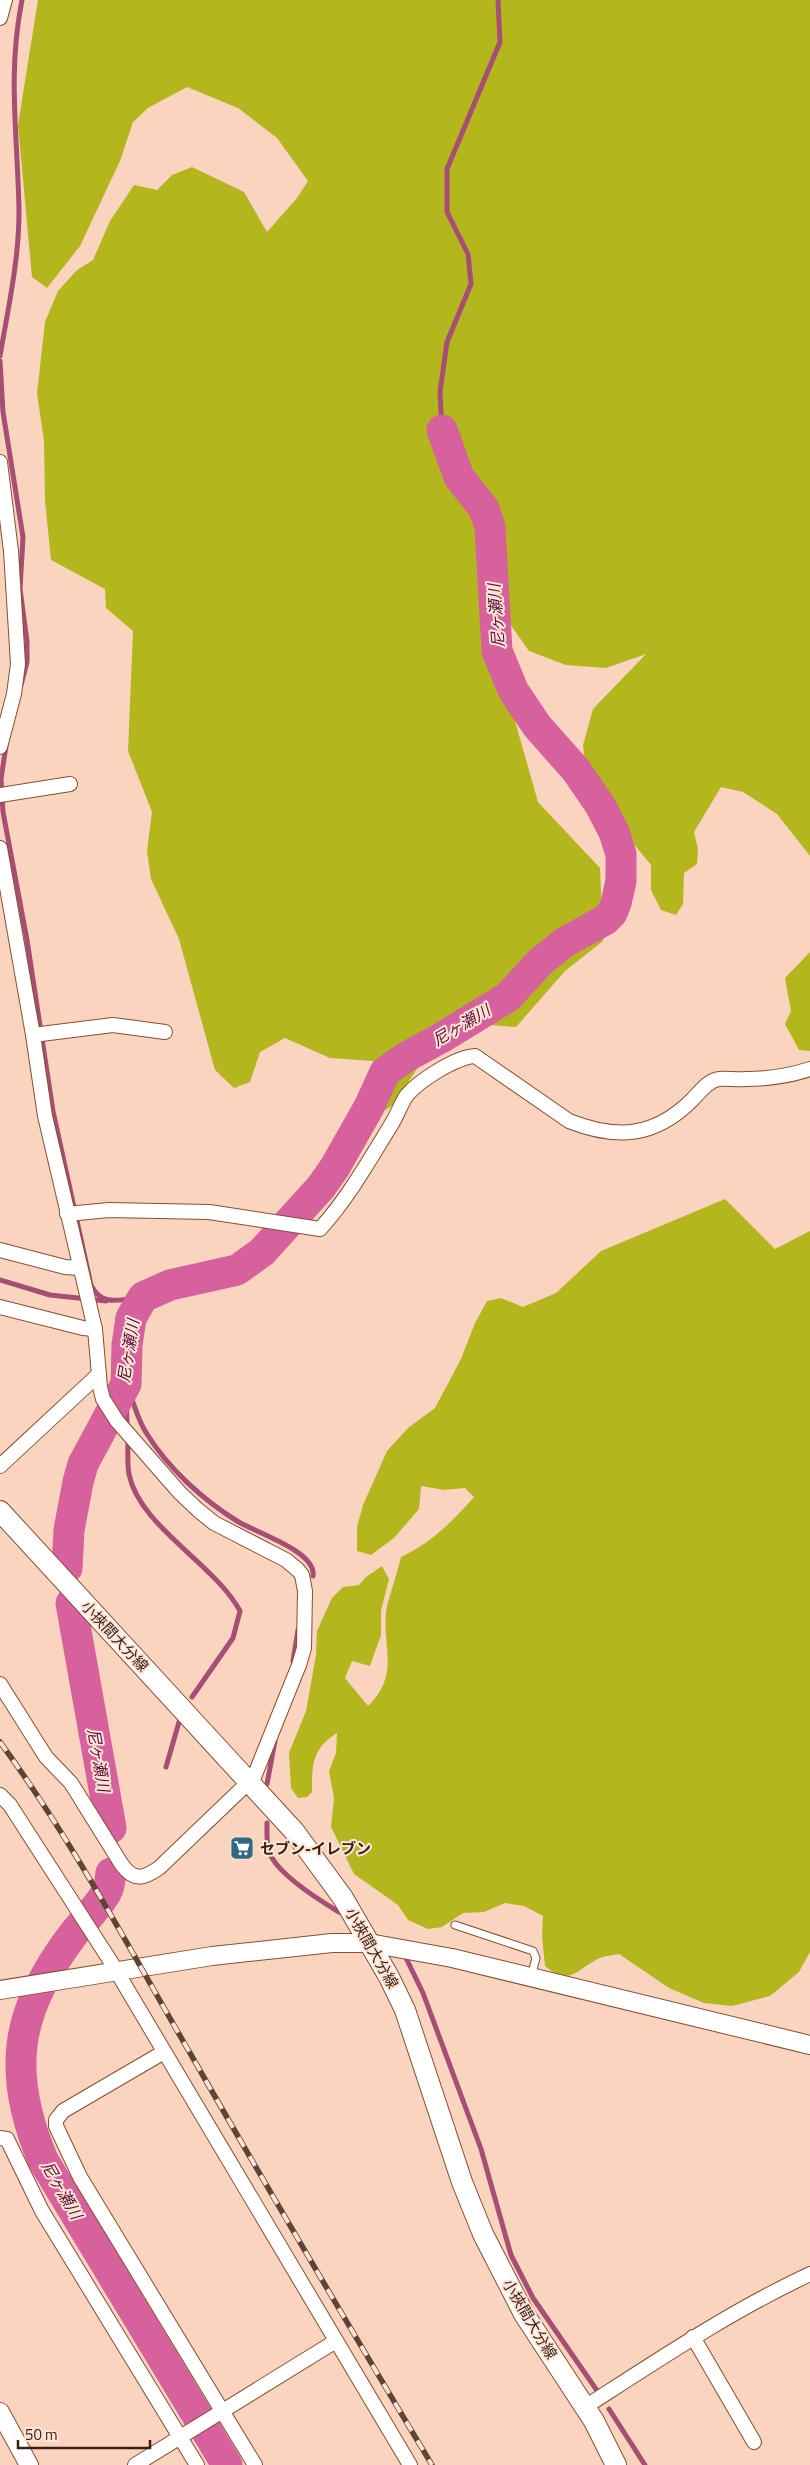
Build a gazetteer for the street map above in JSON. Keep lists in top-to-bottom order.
{
  "streets": {
    "main road": ["小挾間大分線"]
  },
  "water": ["尼ヶ瀬川"],
  "places": {
    "supermarket": ["セブン-イレブン"]
  },
  "scale_bar": "50 m"
}
